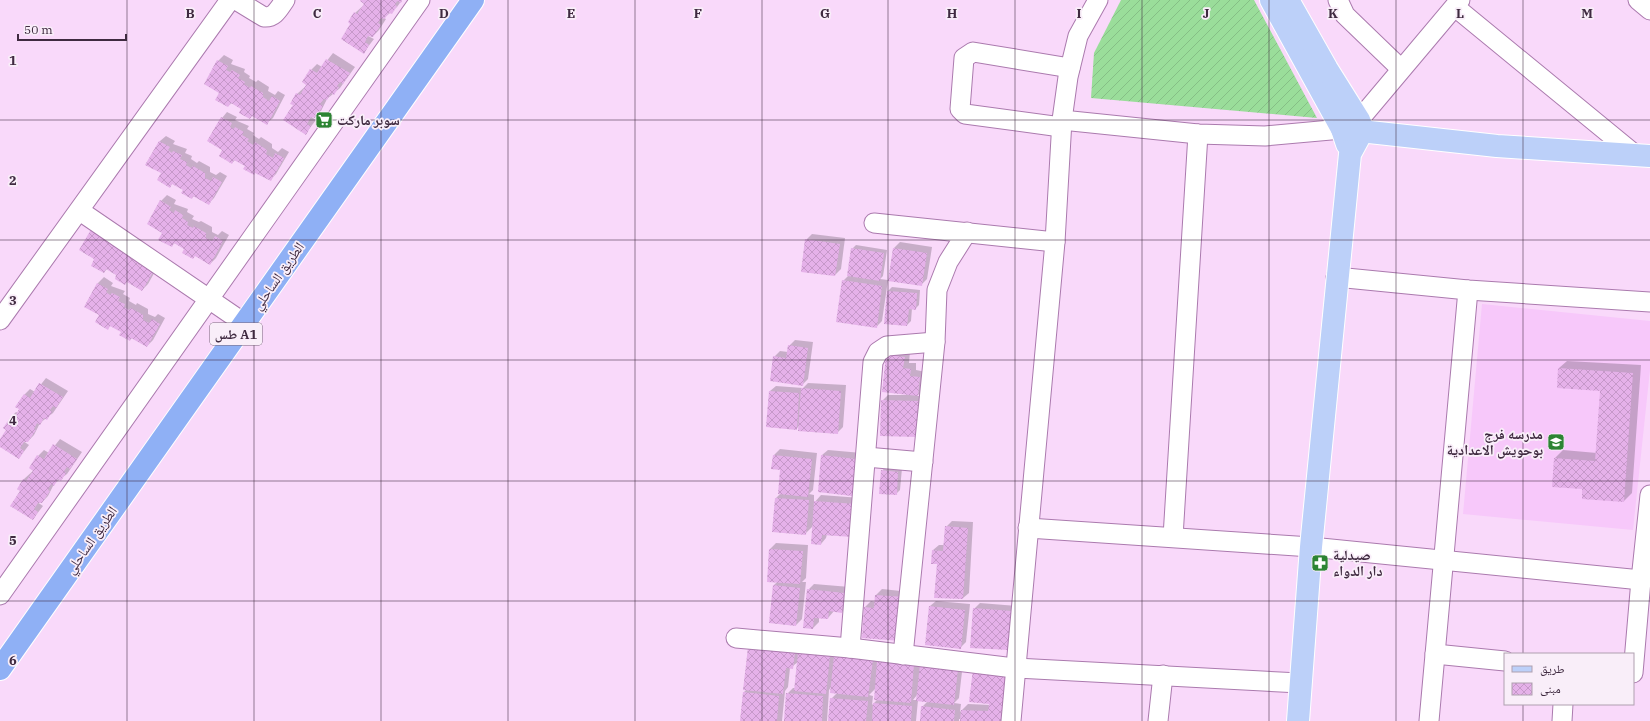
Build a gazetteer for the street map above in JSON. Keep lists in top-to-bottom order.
{
  "streets": {
    "highway": ["الطريق الساحلي", "طس A1"]
  },
  "places": {
    "supermarket": ["سوبر ماركت"],
    "school or university": ["مدرسه فرج بوحويش الاعدادية"],
    "pharmacy": ["صيدلية دار الدواء"]
  },
  "legend": ["طريق", "مبنى"],
  "scale_bar": "50 m",
  "grid": {
    "columns": [
      "B",
      "C",
      "D",
      "E",
      "F",
      "G",
      "H",
      "I",
      "J",
      "K",
      "L",
      "M"
    ],
    "rows": [
      "1",
      "2",
      "3",
      "4",
      "5",
      "6"
    ]
  }
}
